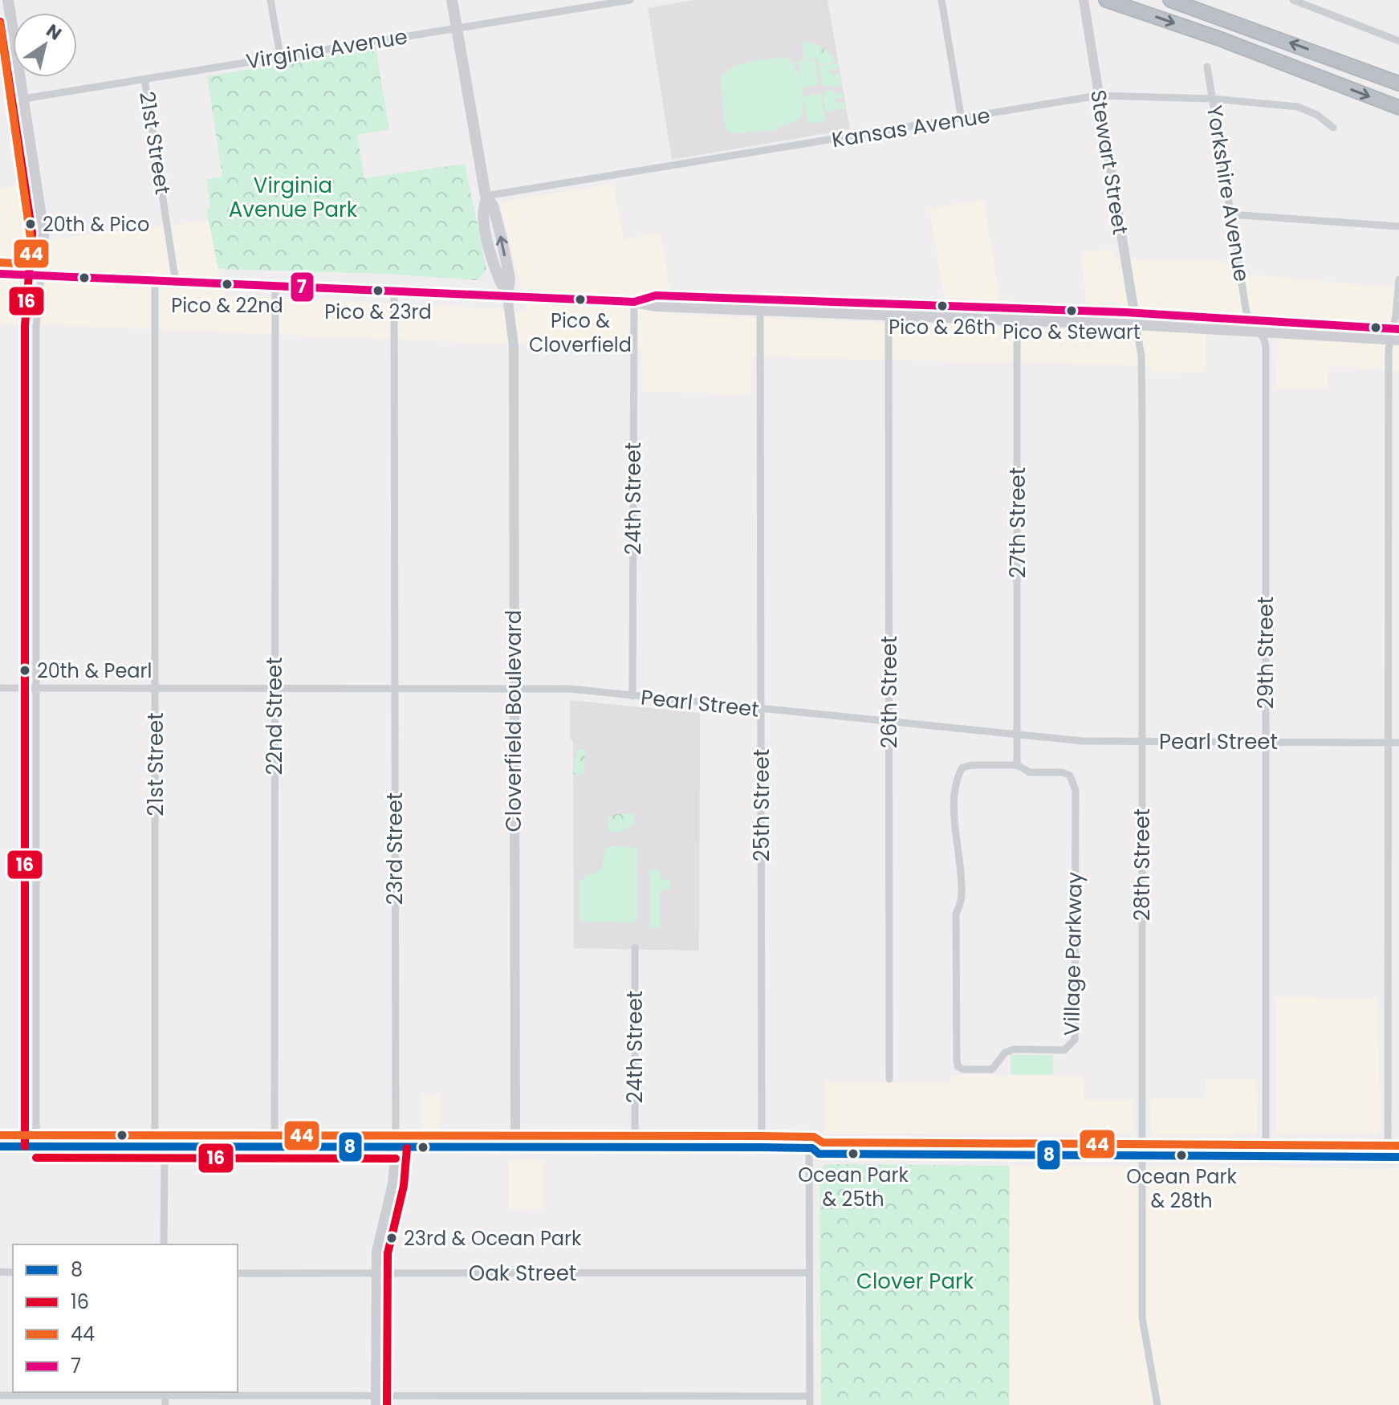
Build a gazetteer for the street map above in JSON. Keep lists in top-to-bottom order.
{
  "streets": {
    "main road": ["Cloverfield Boulevard"],
    "street": [
      "Virginia Avenue",
      "Kansas Avenue",
      "21st Street",
      "Stewart Street",
      "Yorkshire Avenue",
      "24th Street",
      "27th Street",
      "29th Street",
      "26th Street",
      "Pearl Street",
      "22nd Street",
      "25th Street",
      "23rd Street",
      "28th Street",
      "Village Parkway",
      "Oak Street"
    ]
  },
  "crossings": [
    ["Virginia Avenue", "21st Street"],
    ["Virginia Avenue", "Cloverfield Boulevard"],
    ["Kansas Avenue", "Stewart Street"],
    ["Kansas Avenue", "Yorkshire Avenue"],
    ["Kansas Avenue", "Cloverfield Boulevard"],
    ["21st Street", "Pearl Street"],
    ["Stewart Street", "28th Street"],
    ["Yorkshire Avenue", "29th Street"],
    ["24th Street", "Pearl Street"],
    ["27th Street", "Pearl Street"],
    ["27th Street", "Village Parkway"],
    ["29th Street", "Pearl Street"],
    ["26th Street", "Pearl Street"],
    ["Pearl Street", "22nd Street"],
    ["Pearl Street", "Cloverfield Boulevard"],
    ["Pearl Street", "25th Street"],
    ["Pearl Street", "23rd Street"],
    ["Pearl Street", "28th Street"],
    ["23rd Street", "Oak Street"]
  ],
  "parks": ["Virginia Avenue Park", "Clover Park"],
  "places": [
    "20th & Pico",
    "Pico & 22nd",
    "Pico & 23rd",
    "Pico & Cloverfield",
    "Pico & 26th",
    "Pico & Stewart",
    "20th & Pearl",
    "Ocean Park & 25th",
    "Ocean Park & 28th",
    "23rd & Ocean Park"
  ],
  "lines": [
    "transit line 16",
    "transit line 44",
    "transit line 7",
    "transit line 8"
  ],
  "legend": [
    "8",
    "16",
    "44",
    "7"
  ],
  "north": "top right"
}
